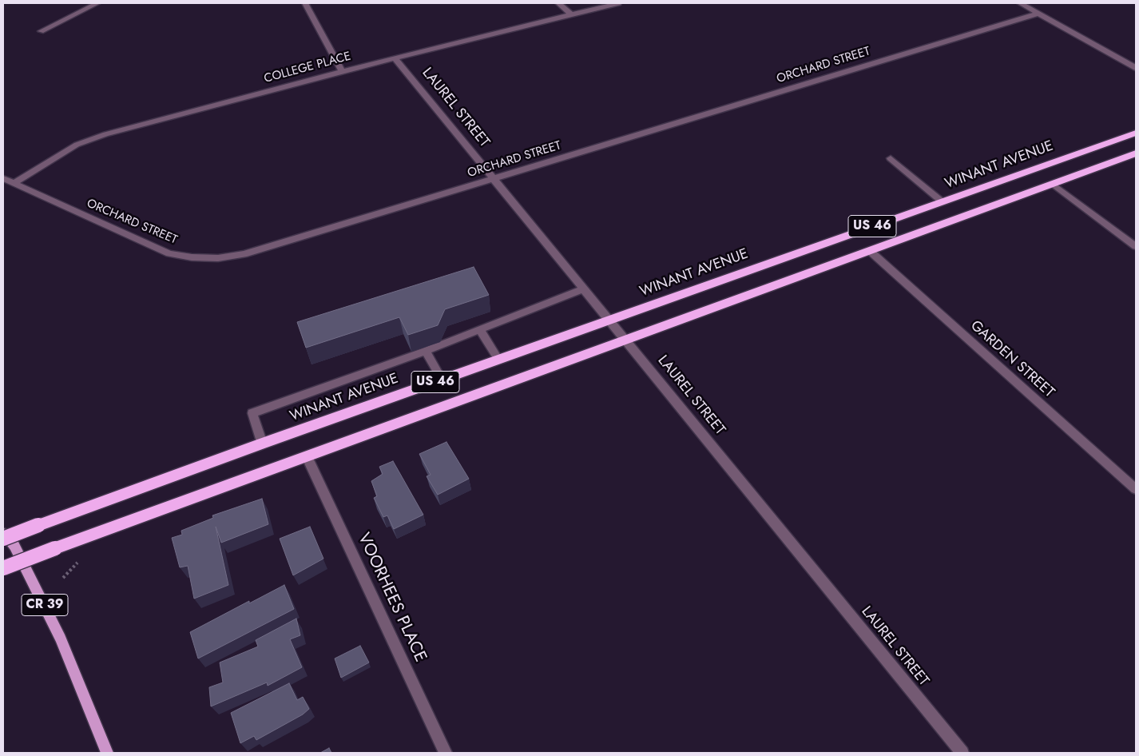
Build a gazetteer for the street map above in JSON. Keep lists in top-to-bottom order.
{
  "streets": {
    "highway": ["WINANT AVENUE", "US 46"],
    "main road": ["CR 39"],
    "street": [
      "ORCHARD STREET",
      "COLLEGE PLACE",
      "LAUREL STREET",
      "GARDEN STREET",
      "VOORHEES PLACE"
    ]
  },
  "crossings": [
    ["ORCHARD STREET", "COLLEGE PLACE"],
    ["ORCHARD STREET", "LAUREL STREET"],
    ["COLLEGE PLACE", "LAUREL STREET"],
    ["LAUREL STREET", "WINANT AVENUE"],
    ["LAUREL STREET", "US 46"],
    ["WINANT AVENUE", "US 46"],
    ["US 46", "GARDEN STREET"],
    ["US 46", "VOORHEES PLACE"]
  ]
}
